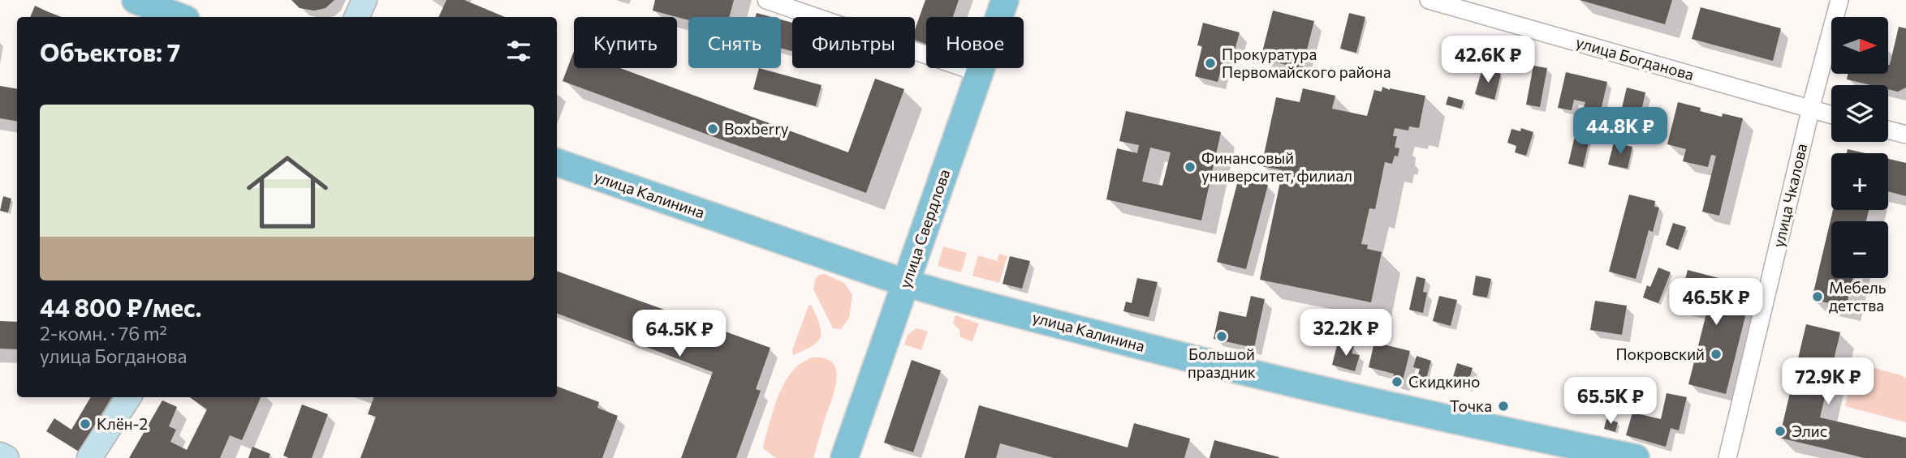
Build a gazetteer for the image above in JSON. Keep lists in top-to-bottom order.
{
  "streets": {
    "main road": ["улица Калинина", "улица Свердлова"],
    "street": ["улица Богданова", "улица Чкалова"]
  },
  "crossings": [
    ["улица Богданова", "улица Чкалова"],
    ["улица Калинина", "улица Свердлова"]
  ],
  "places": [
    "Прокуратура Первомайского района",
    "Boxberry",
    "Финансовый университет, филиал",
    "Мебель детства",
    "Большой праздник",
    "Покровский",
    "Скидкино",
    "Точка",
    "Клён-2",
    "Элис"
  ],
  "north": "right",
  "page": {
    "map_buttons": ["+", "−"],
    "chip": [
      "Купить",
      "Снять",
      "Фильтры",
      "Новое"
    ],
    "heading": "Объектов: 7",
    "price": [
      "42.6K ₽",
      "44.8K ₽",
      "46.5K ₽",
      "32.2K ₽",
      "64.5K ₽",
      "72.9K ₽",
      "65.5K ₽"
    ],
    "list": [
      {
        "name": "44 800 ₽/мес.",
        "note": "2-комн. · 76 m² · улица Богданова"
      }
    ]
  }
}
